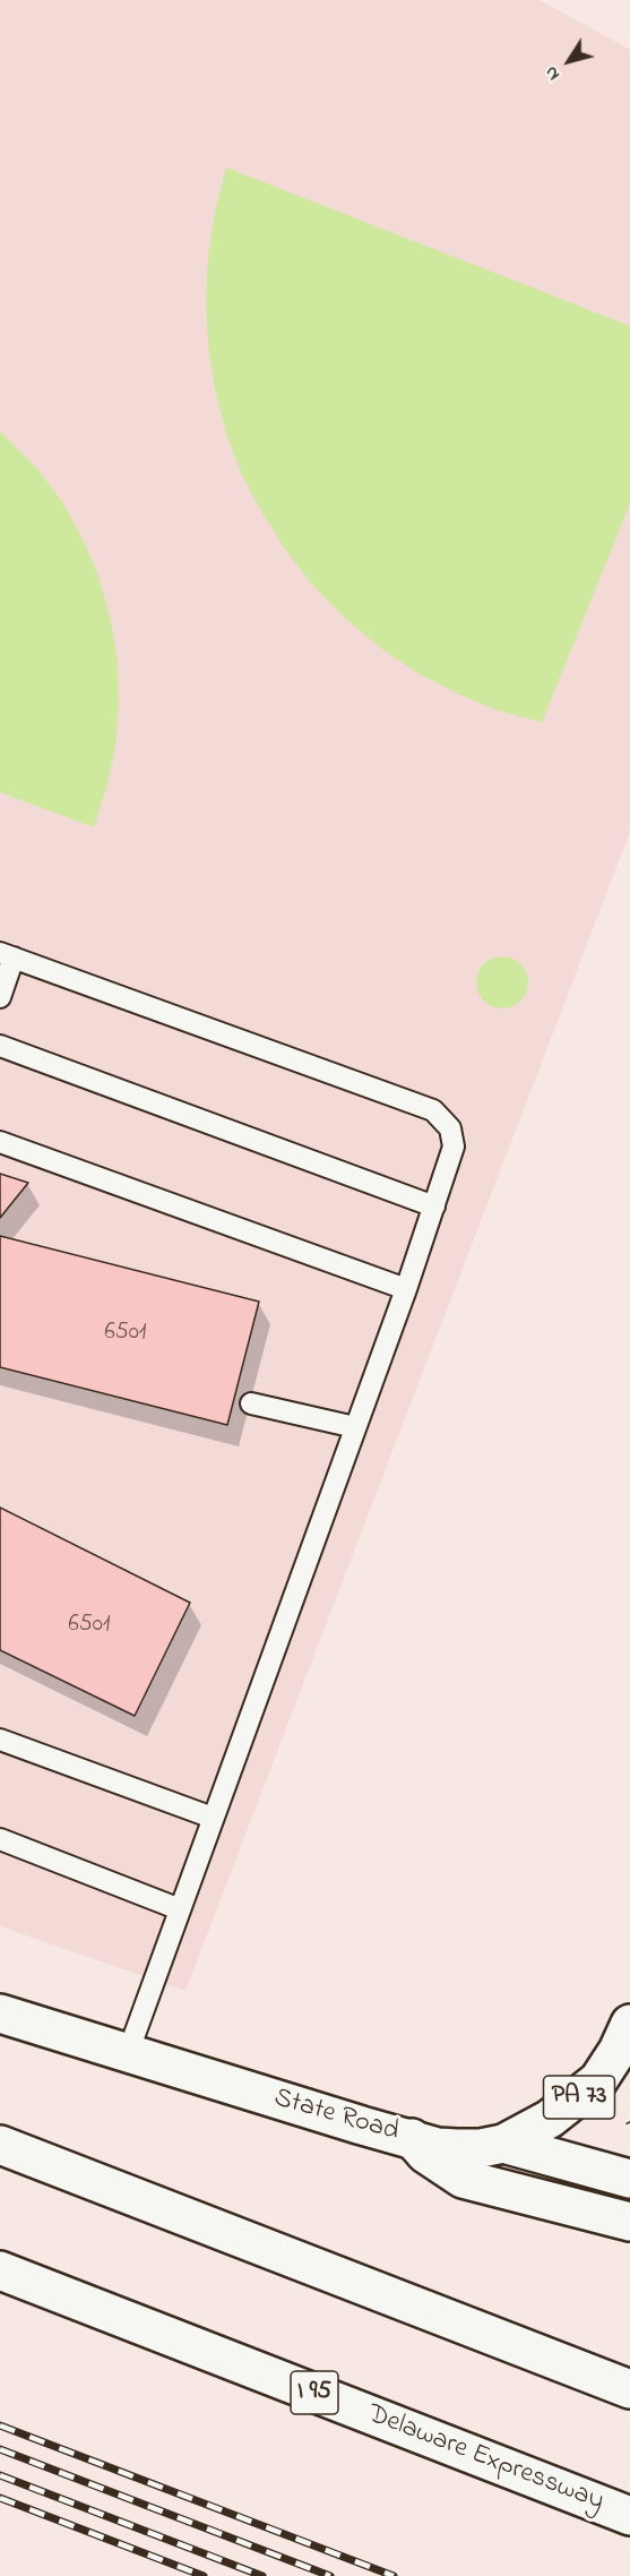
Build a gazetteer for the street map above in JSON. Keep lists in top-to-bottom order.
{
  "streets": {
    "main road": [
      "PA 73",
      "State Road",
      "I 95",
      "Delaware Expressway"
    ]
  },
  "crossings": [
    ["PA 73", "State Road"]
  ],
  "house_numbers": ["6501", "6501"],
  "north": "bottom left"
}
